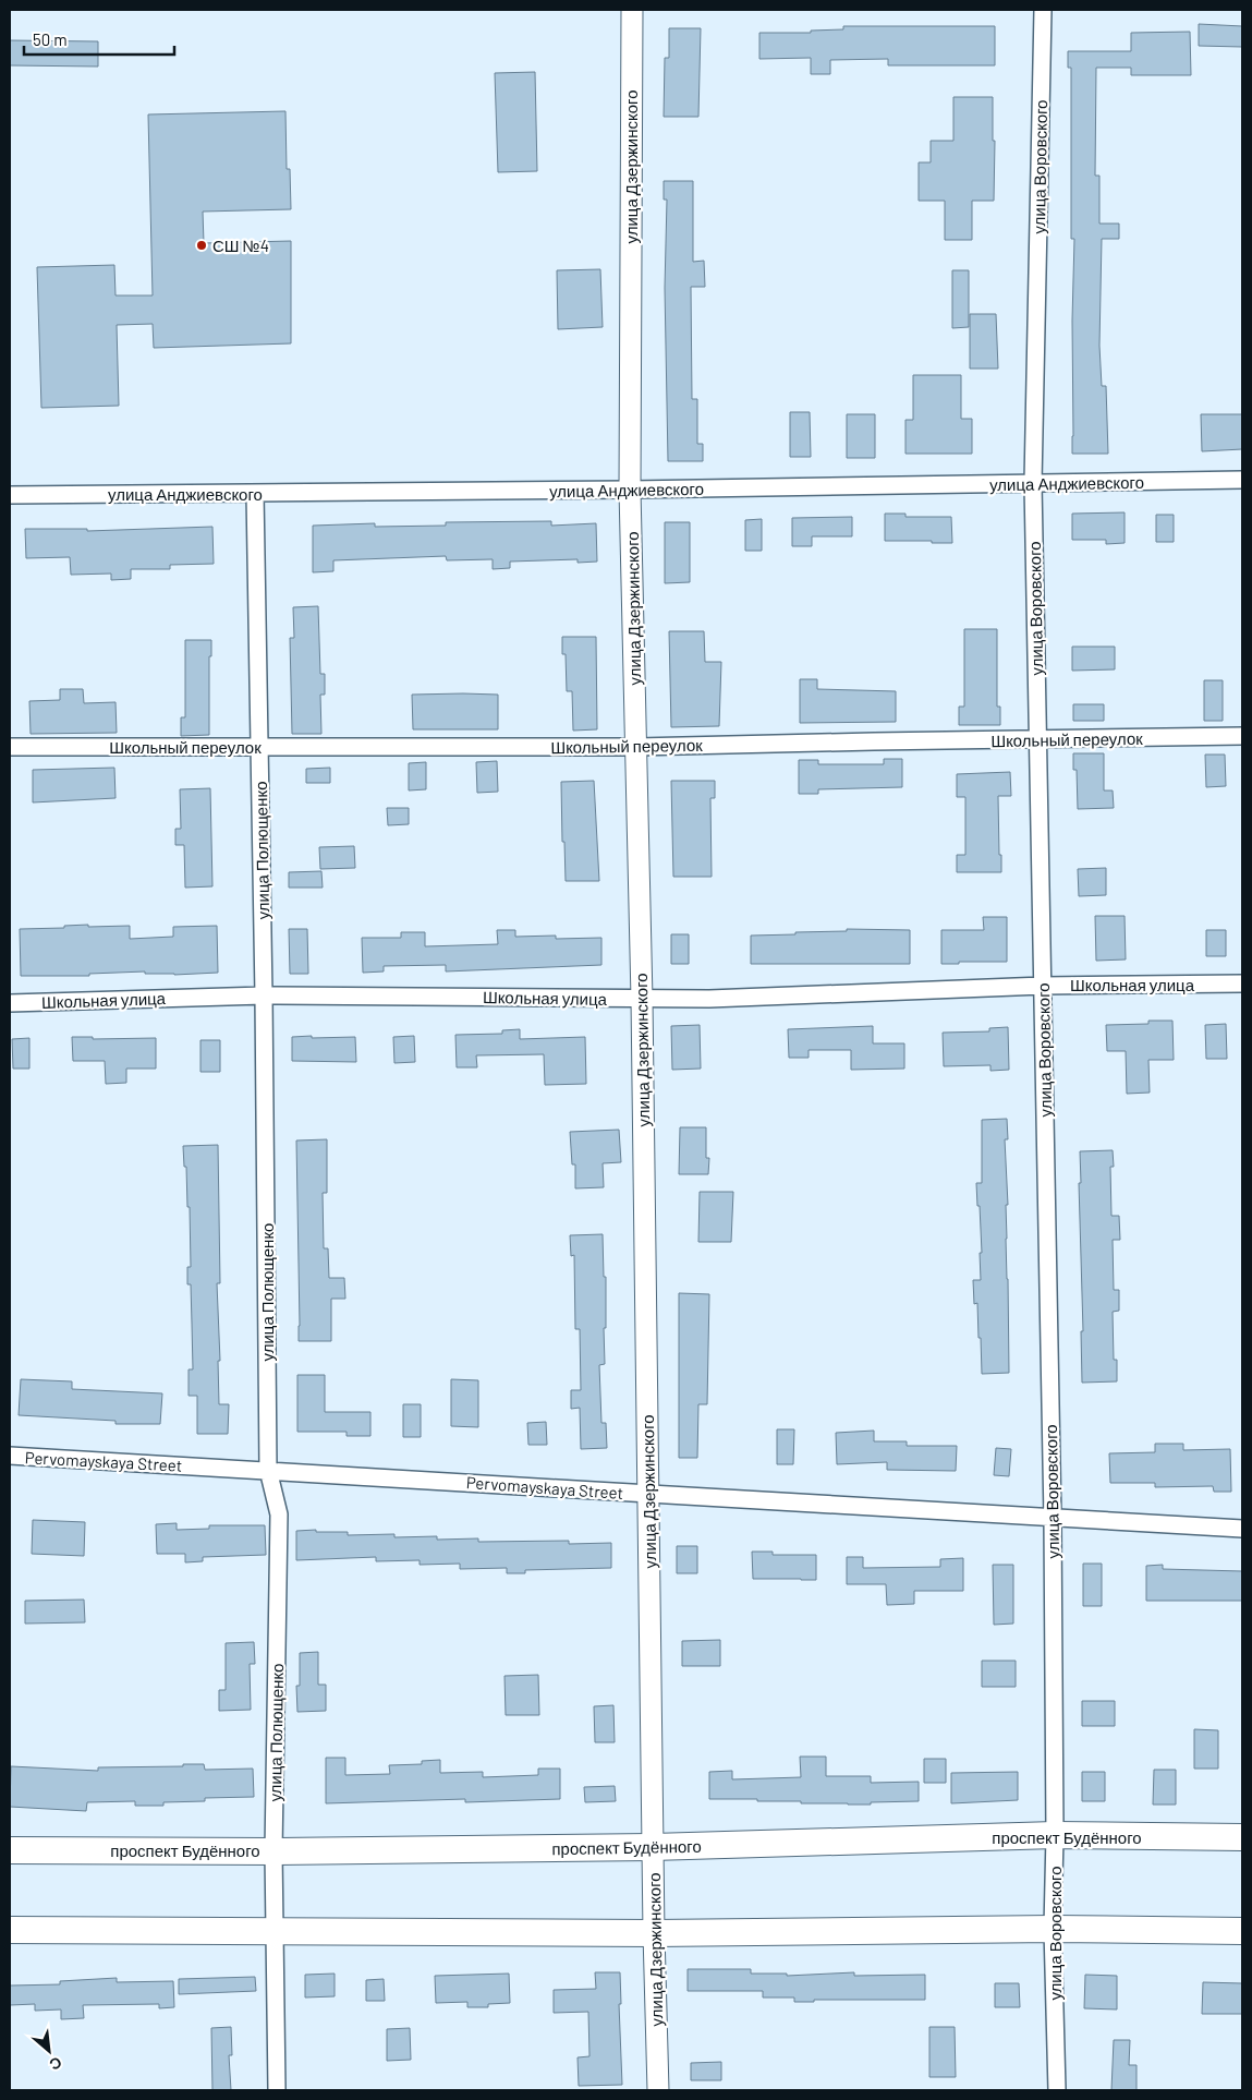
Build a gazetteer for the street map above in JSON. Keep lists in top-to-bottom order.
{
  "streets": {
    "main road": ["проспект Будённого"],
    "street": [
      "улица Дзержинского",
      "улица Воровского",
      "улица Анджиевского",
      "Школьный переулок",
      "улица Полющенко",
      "Школьная улица",
      "Pervomayskaya Street"
    ]
  },
  "crossings": [
    ["улица Дзержинского", "улица Анджиевского"],
    ["улица Дзержинского", "Школьный переулок"],
    ["улица Дзержинского", "Школьная улица"],
    ["улица Дзержинского", "Pervomayskaya Street"],
    ["улица Дзержинского", "проспект Будённого"],
    ["улица Воровского", "улица Анджиевского"],
    ["улица Воровского", "Школьный переулок"],
    ["улица Воровского", "Школьная улица"],
    ["улица Воровского", "Pervomayskaya Street"],
    ["улица Воровского", "проспект Будённого"],
    ["улица Анджиевского", "улица Полющенко"],
    ["Школьный переулок", "улица Полющенко"],
    ["улица Полющенко", "Школьная улица"],
    ["улица Полющенко", "Pervomayskaya Street"],
    ["улица Полющенко", "проспект Будённого"]
  ],
  "places": ["СШ №4"],
  "scale_bar": "50 m",
  "north": "bottom right"
}
